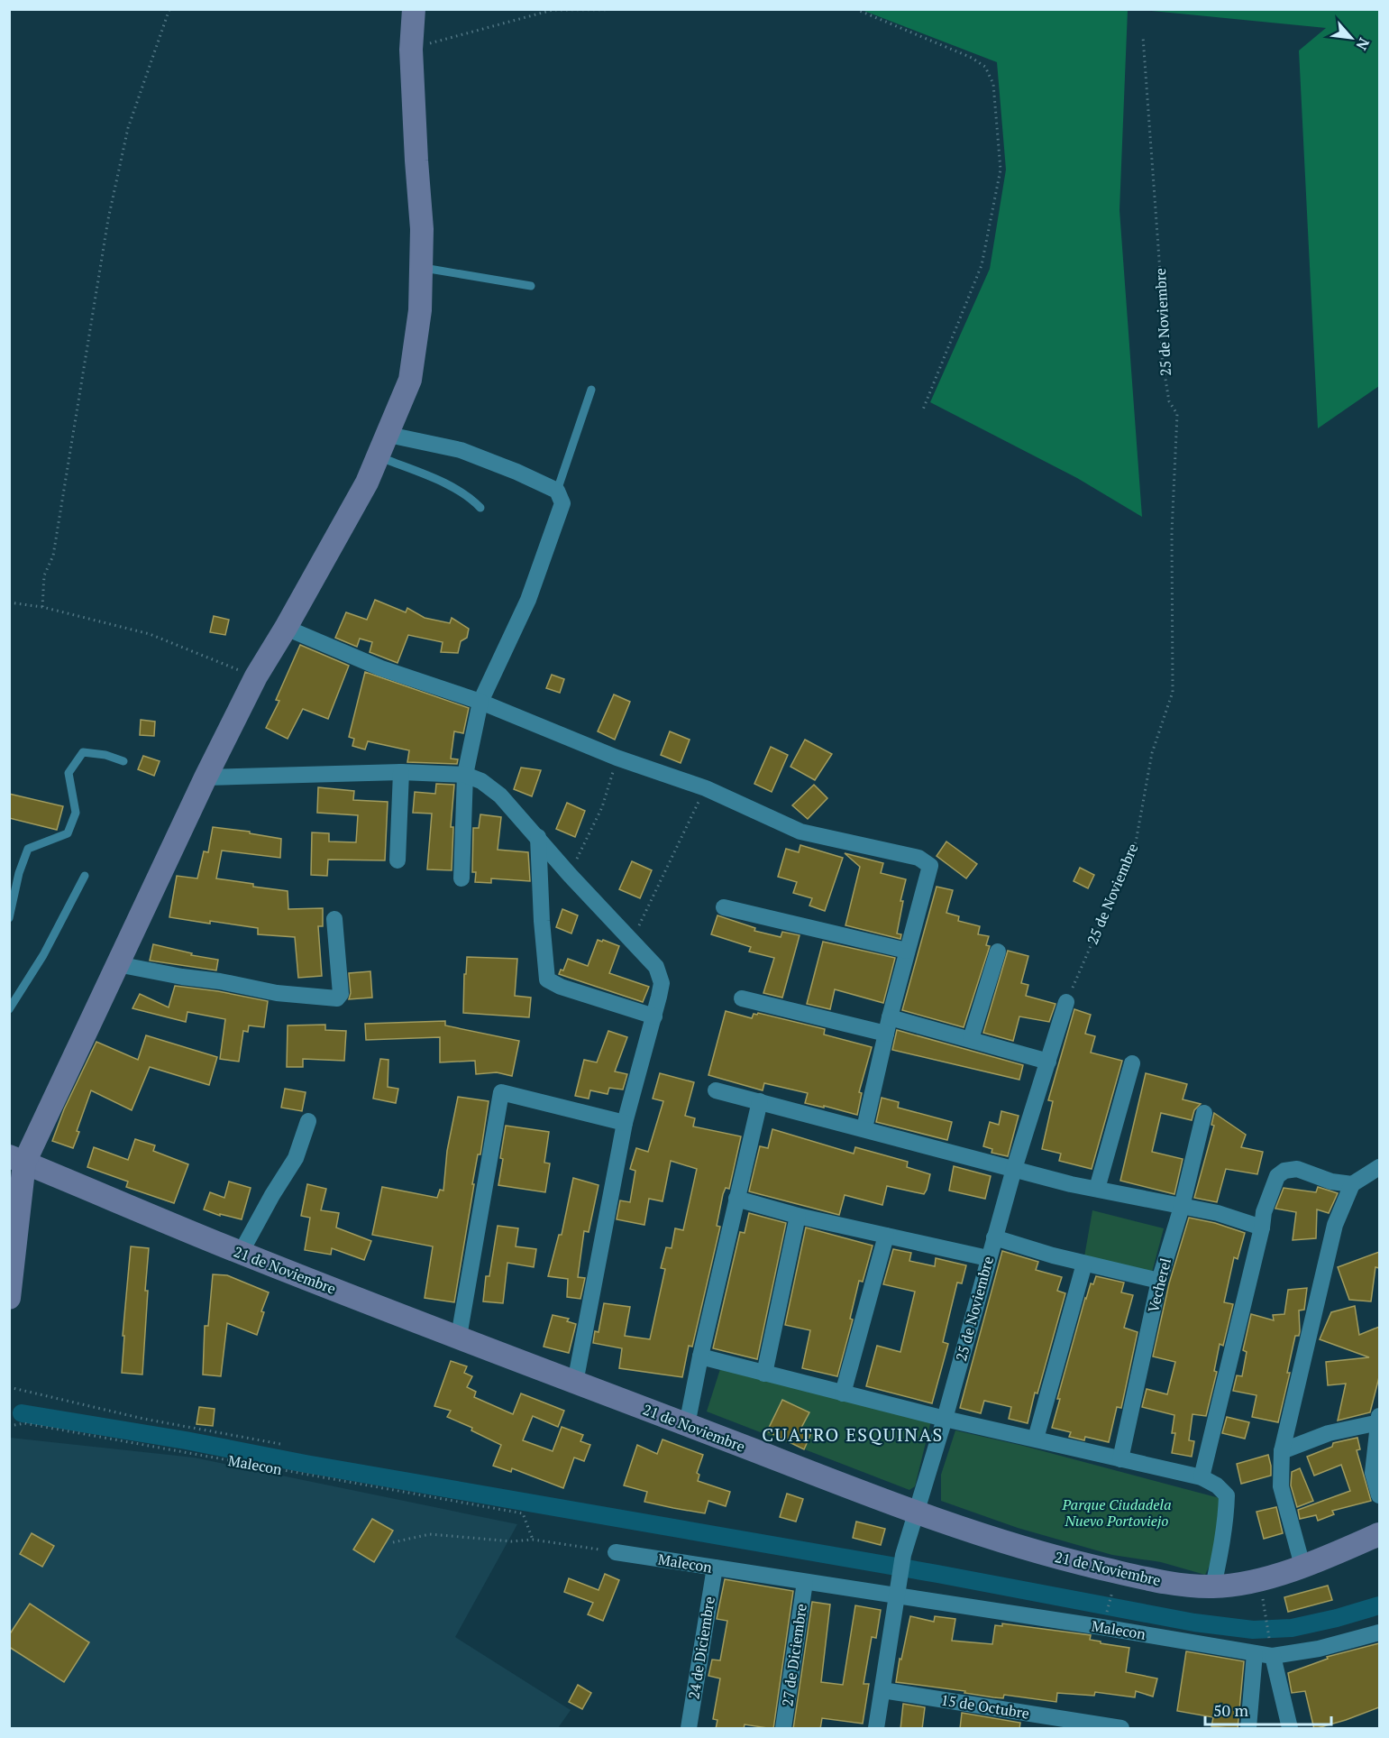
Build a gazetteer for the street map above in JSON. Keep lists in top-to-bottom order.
{
  "streets": {
    "street": [
      "25 de Noviembre",
      "21 de Noviembre",
      "Vecherel",
      "Malecon",
      "24 de Diciembre",
      "27 de Diciembre",
      "15 de Octubre"
    ]
  },
  "crossings": [
    ["25 de Noviembre", "21 de Noviembre"],
    ["25 de Noviembre", "Malecon"],
    ["25 de Noviembre", "15 de Octubre"],
    ["Malecon", "24 de Diciembre"],
    ["Malecon", "27 de Diciembre"]
  ],
  "districts": ["CUATRO ESQUINAS"],
  "parks": ["Parque Ciudadela Nuevo Portoviejo"],
  "scale_bar": "50 m",
  "north": "bottom right"
}
